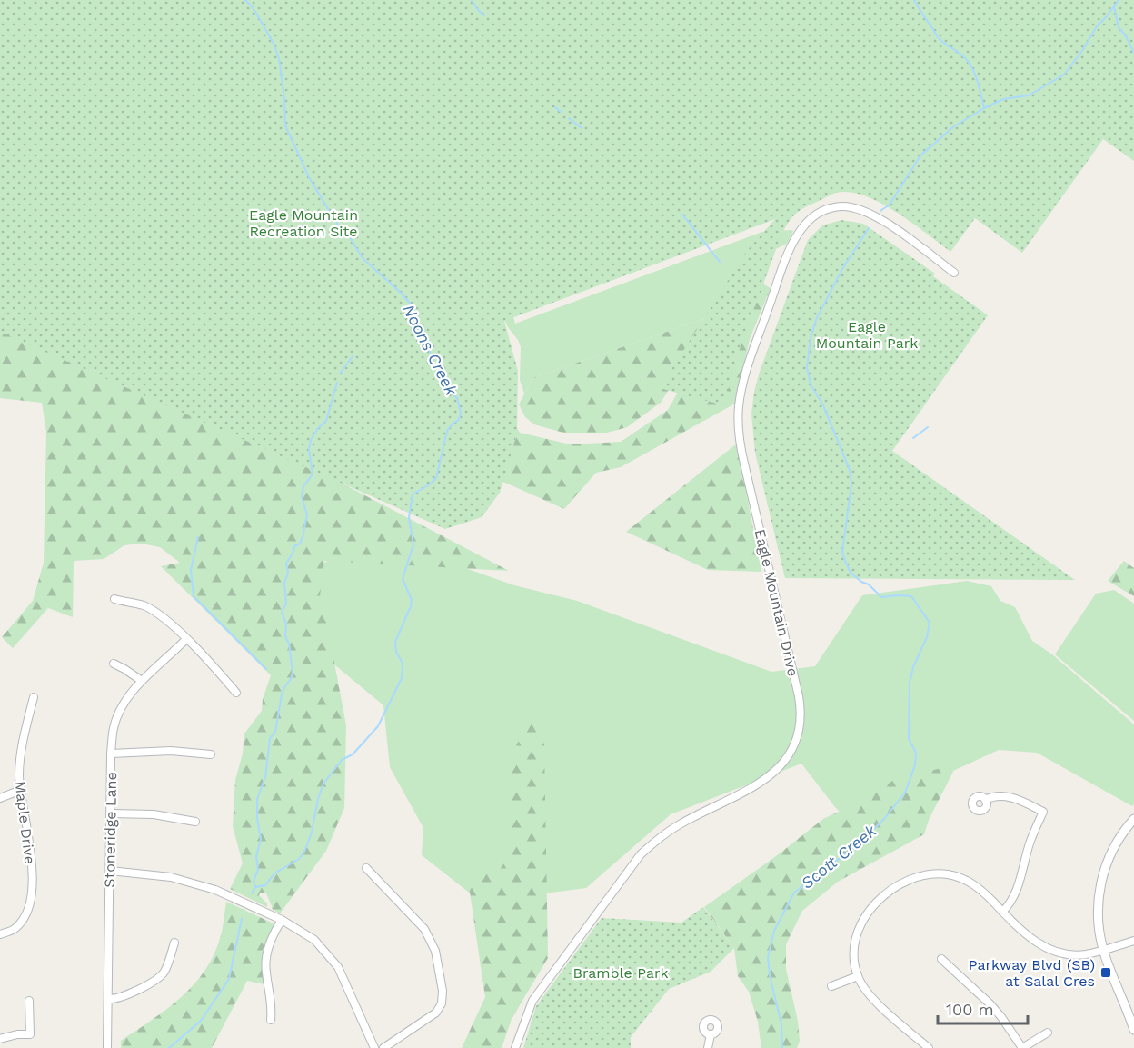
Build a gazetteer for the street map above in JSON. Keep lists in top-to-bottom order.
{
  "streets": {
    "street": ["Eagle Mountain Drive", "Maple Drive", "Stoneridge Lane"]
  },
  "water": ["Noons Creek", "Scott Creek"],
  "parks": ["Eagle Mountain Recreation Site", "Eagle Mountain Park", "Bramble Park"],
  "places": {
    "transit": ["Parkway Blvd (SB) at Salal Cres"]
  },
  "scale_bar": "100 m"
}
